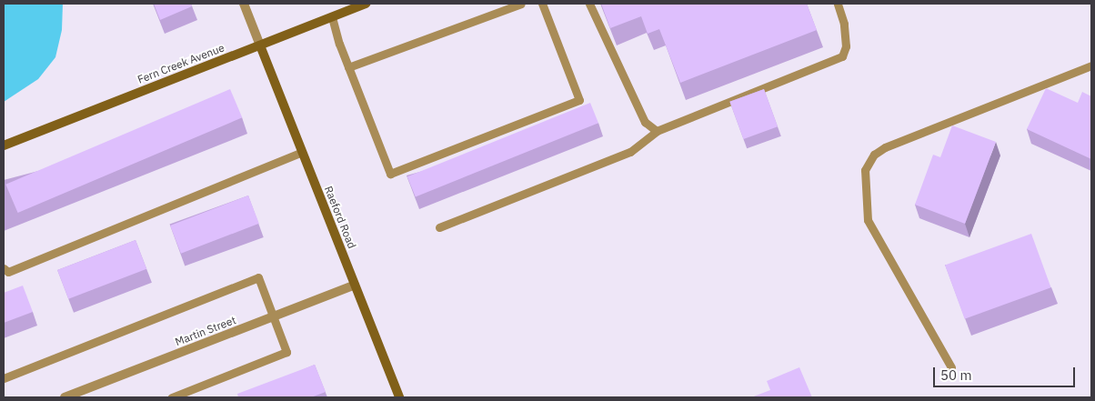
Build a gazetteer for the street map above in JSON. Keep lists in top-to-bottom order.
{
  "streets": {
    "street": ["Fern Creek Avenue", "Raeford Road", "Martin Street"]
  },
  "crossings": [
    ["Fern Creek Avenue", "Raeford Road"],
    ["Raeford Road", "Martin Street"]
  ],
  "scale_bar": "50 m"
}
